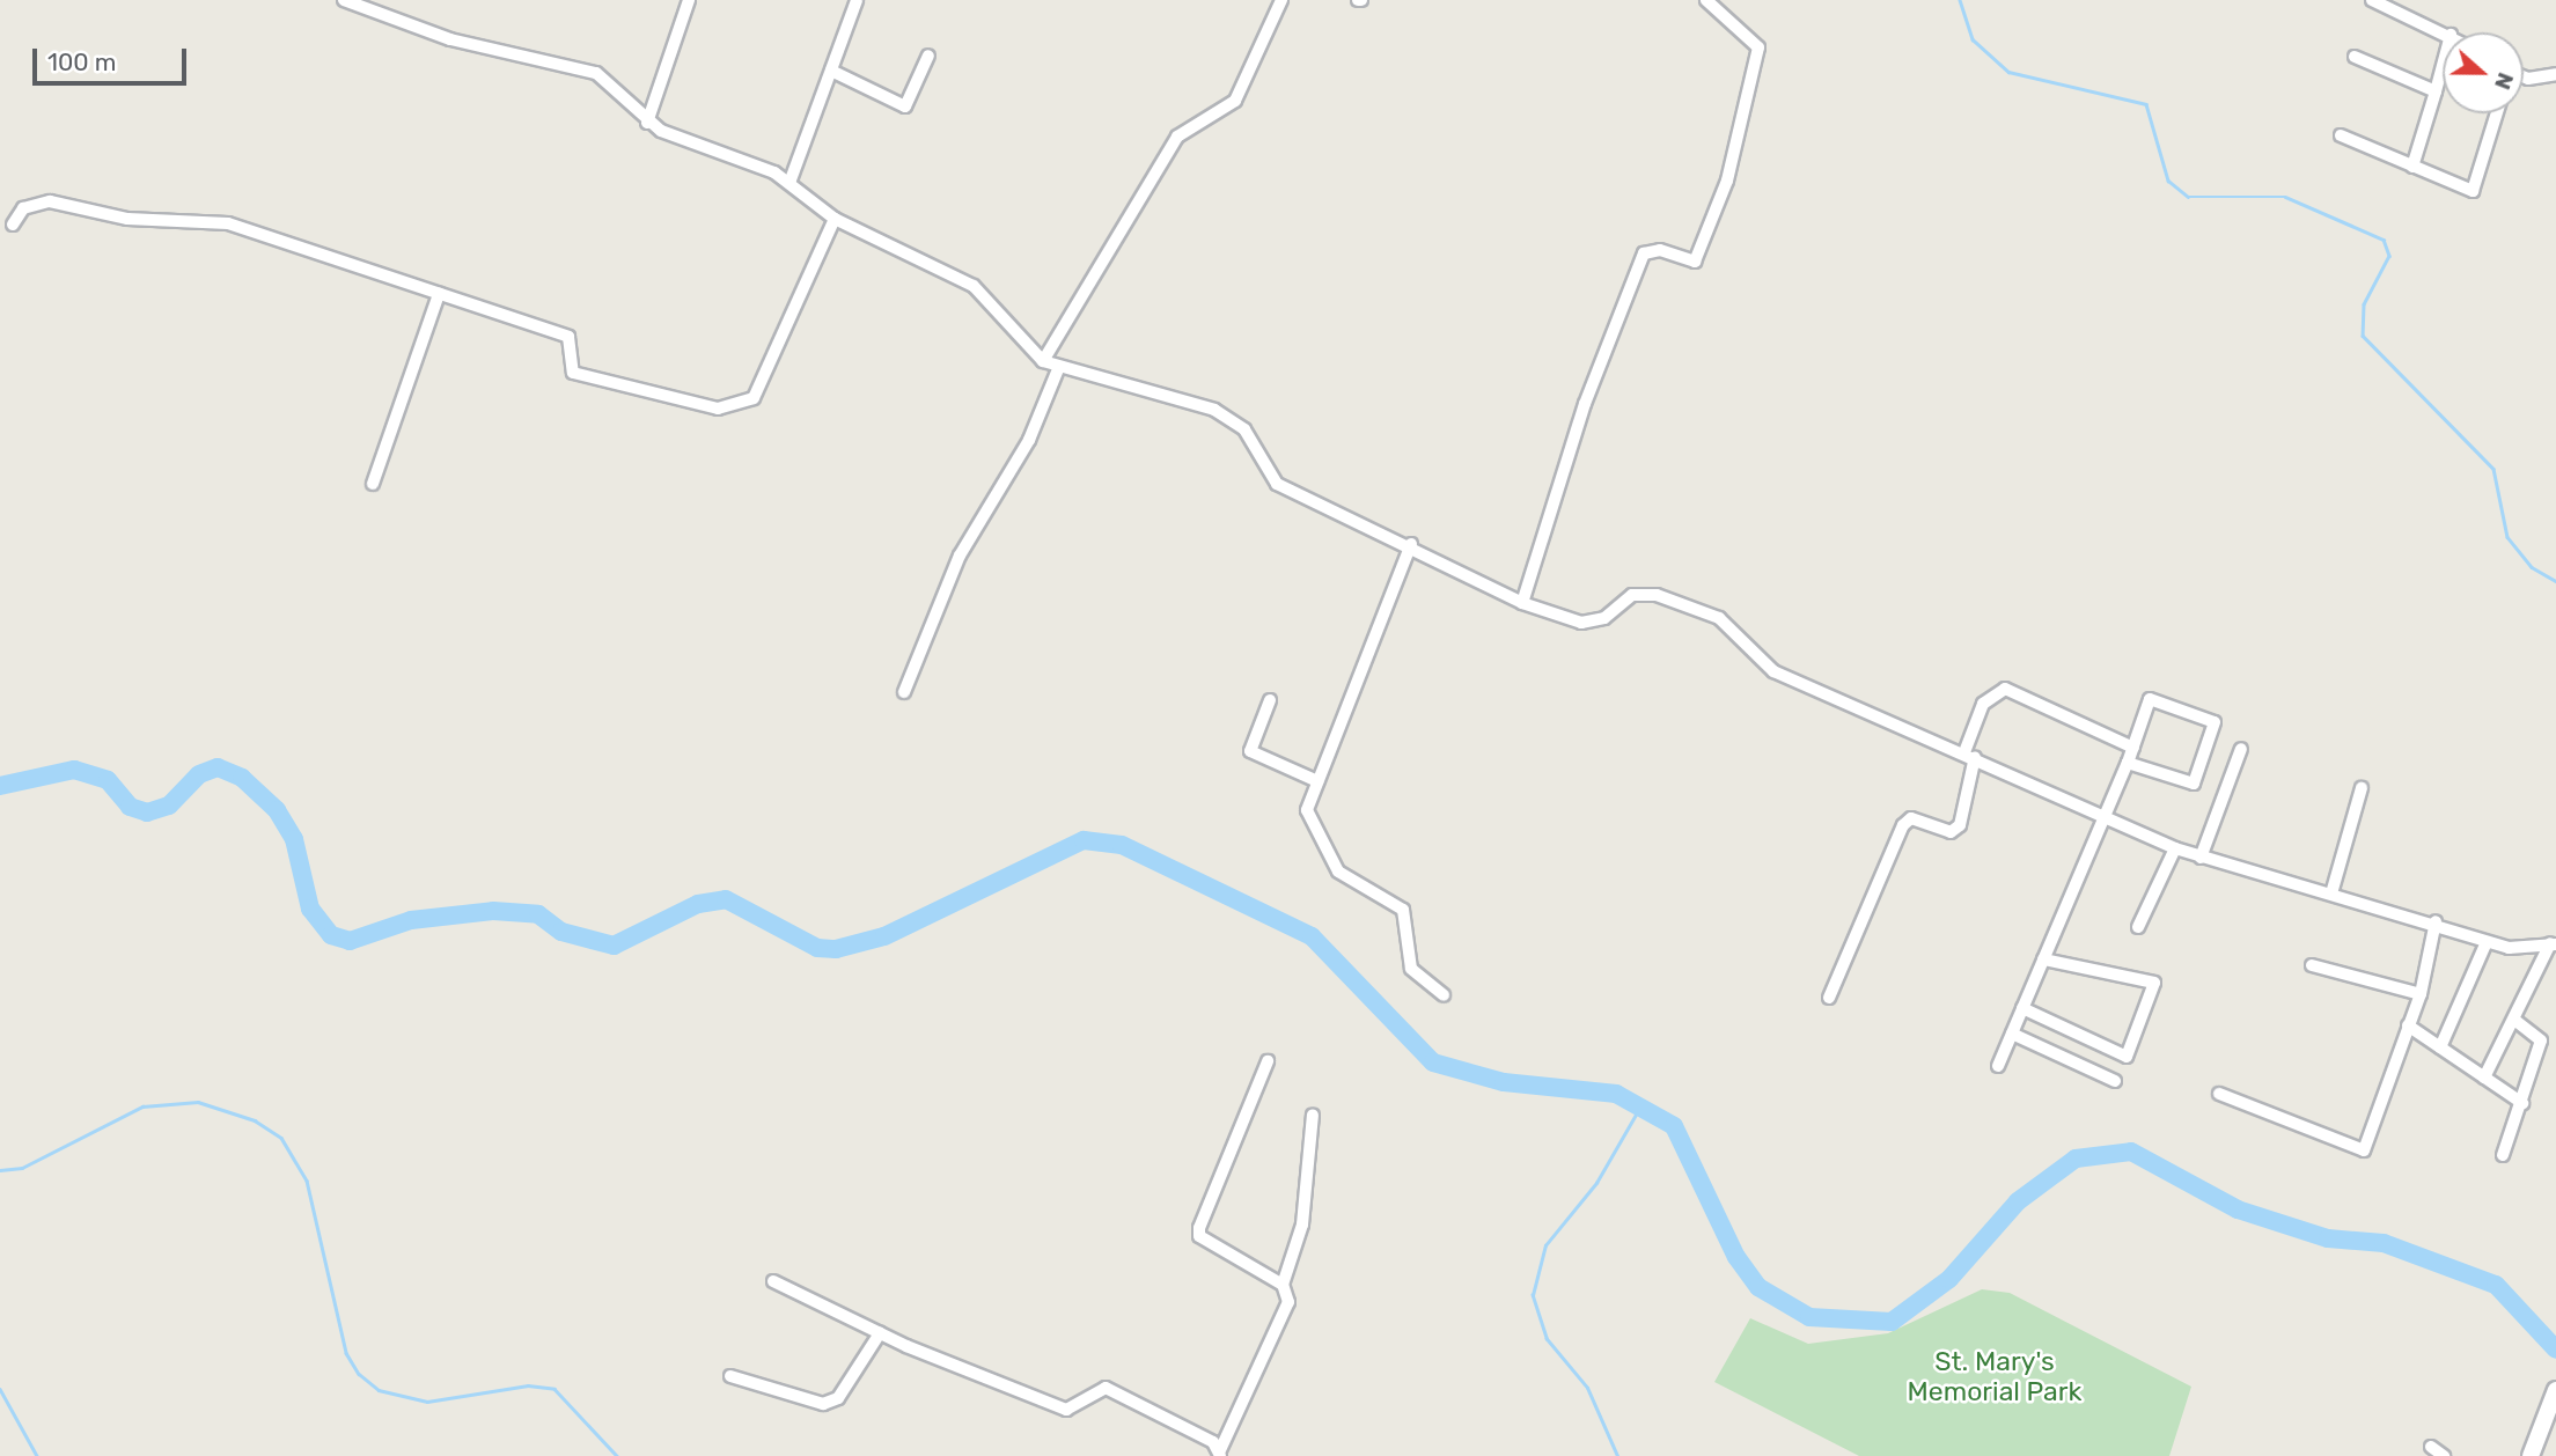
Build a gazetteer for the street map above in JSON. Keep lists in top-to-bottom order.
{
  "parks": ["St. Mary's Memorial Park"],
  "scale_bar": "100 m",
  "north": "right"
}
